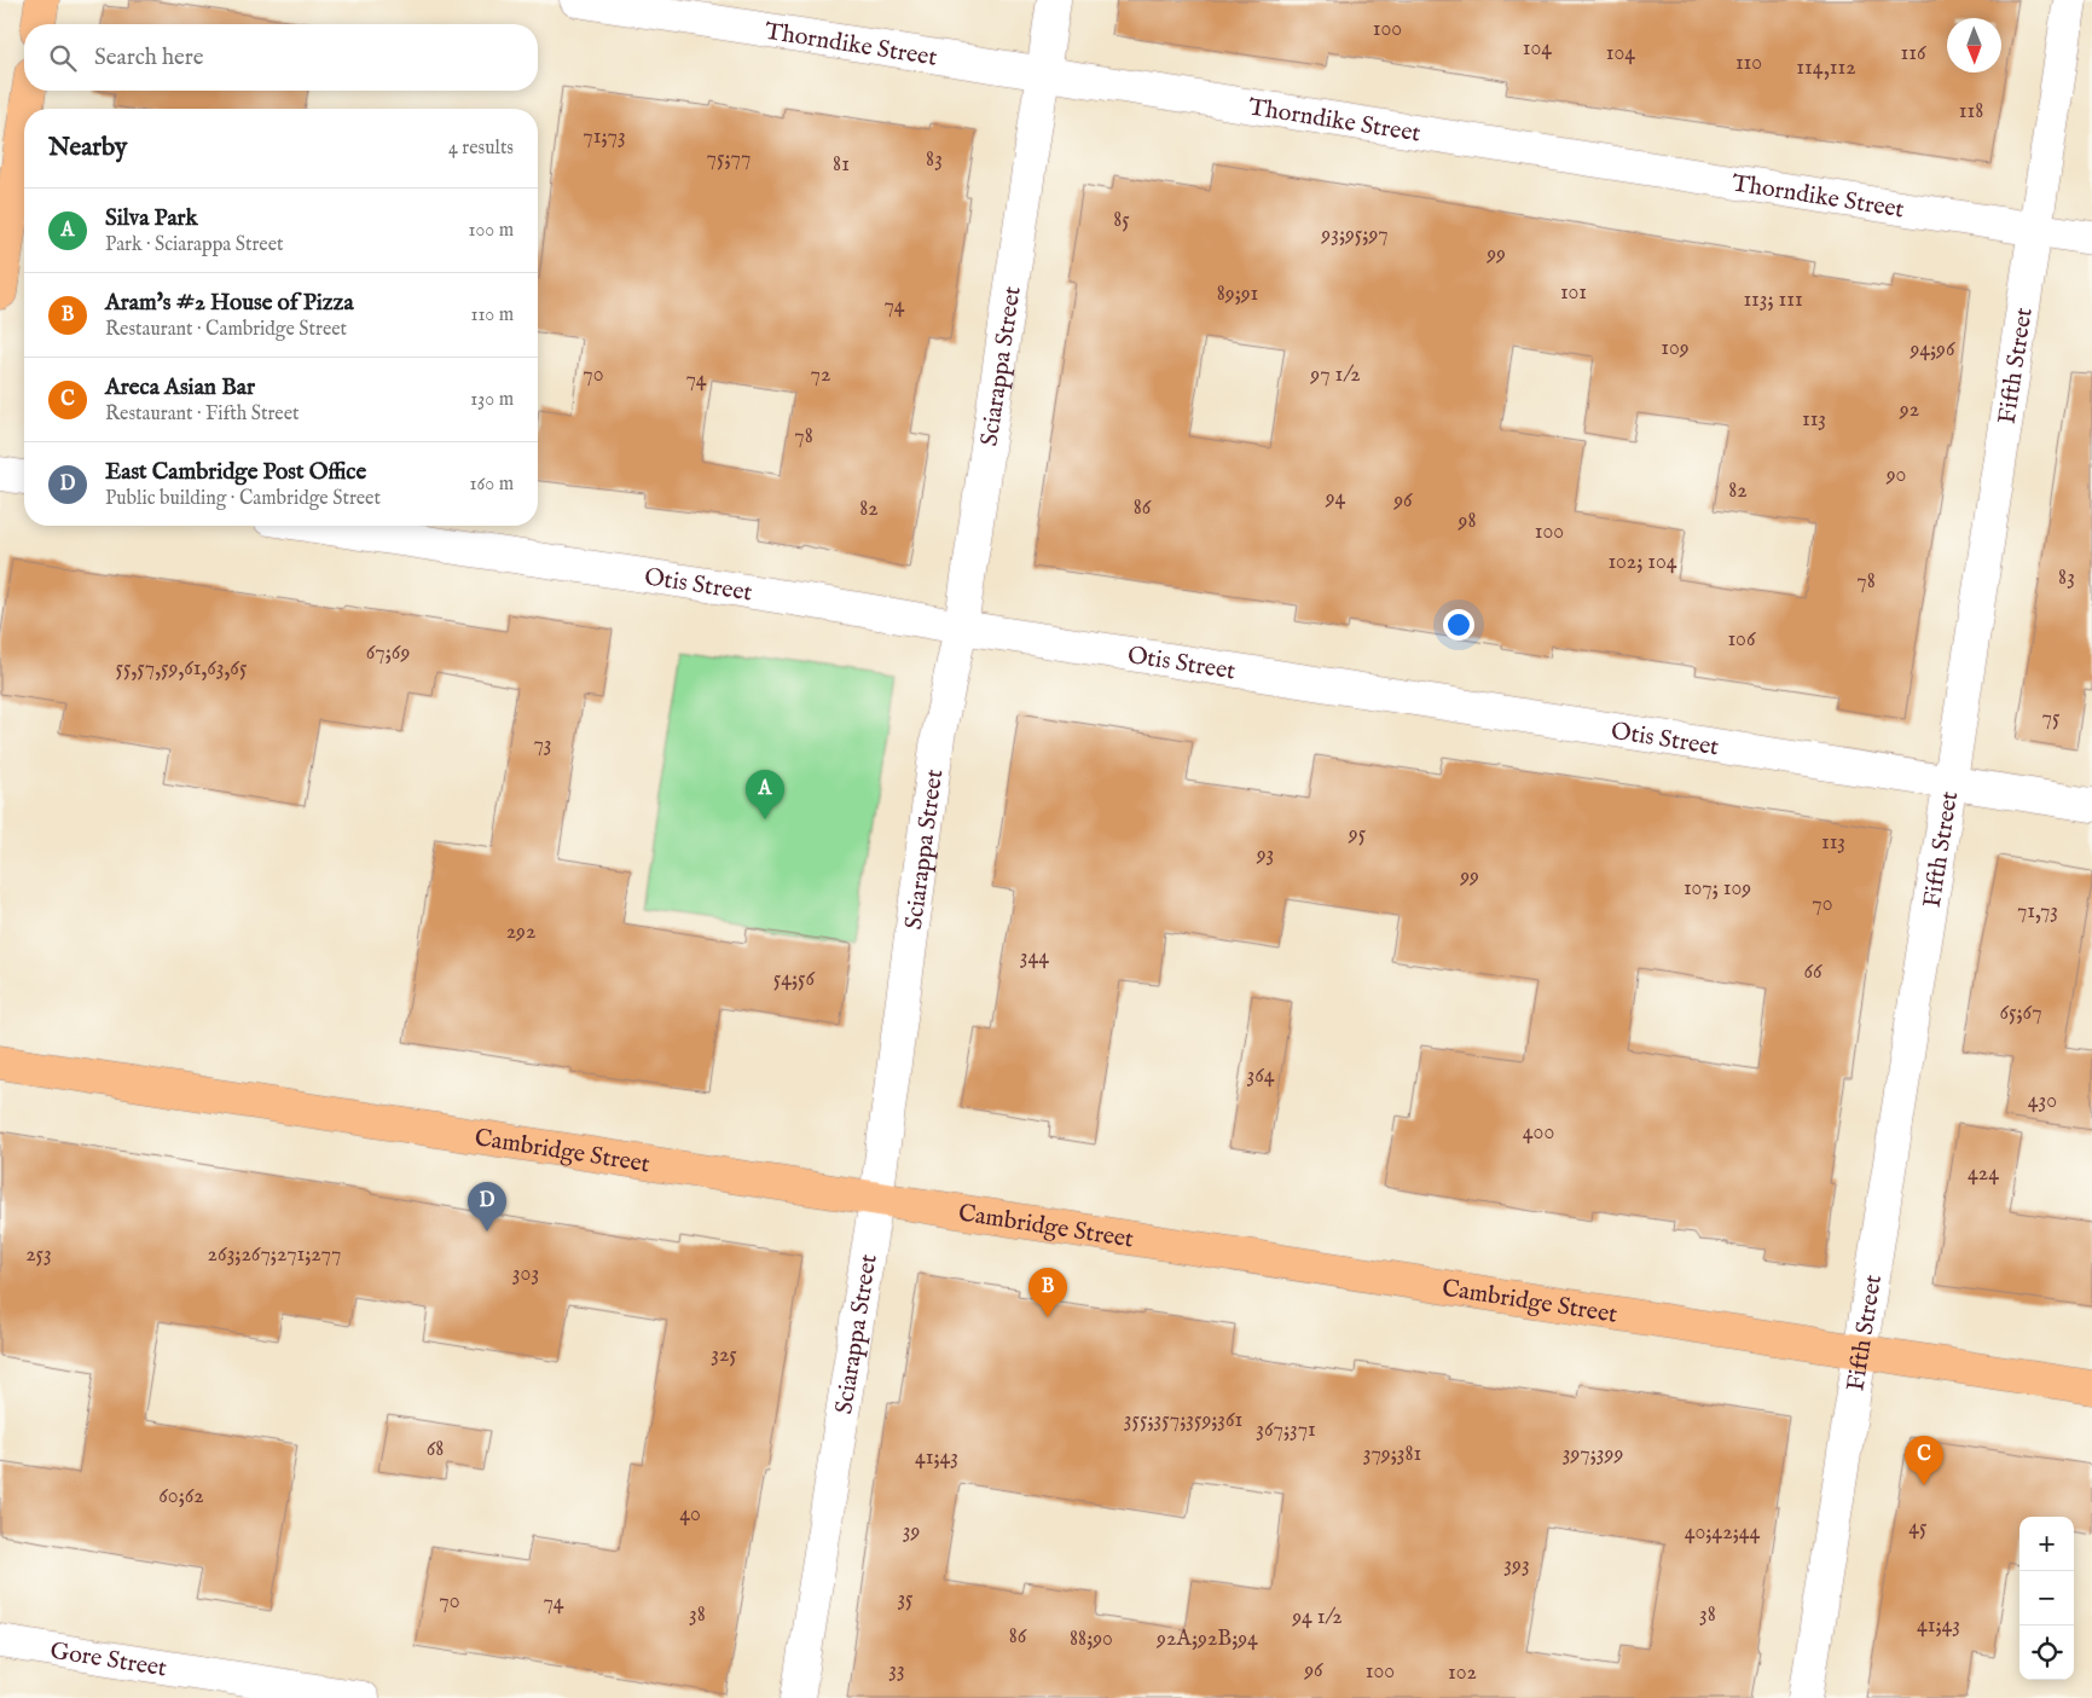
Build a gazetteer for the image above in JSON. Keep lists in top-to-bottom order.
{
  "streets": {
    "main road": ["Cambridge Street"],
    "street": [
      "Thorndike Street",
      "Sciarappa Street",
      "Fifth Street",
      "Otis Street",
      "Gore Street"
    ]
  },
  "crossings": [
    ["Thorndike Street", "Sciarappa Street"],
    ["Thorndike Street", "Fifth Street"],
    ["Sciarappa Street", "Otis Street"],
    ["Sciarappa Street", "Cambridge Street"],
    ["Fifth Street", "Otis Street"],
    ["Fifth Street", "Cambridge Street"]
  ],
  "house_numbers": [
    "100",
    "104",
    "104",
    "116",
    "110",
    "114,112",
    "118",
    "71;73",
    "75;77",
    "83",
    "81",
    "85",
    "93;95;97",
    "99",
    "101",
    "89;91",
    "113; 111",
    "74",
    "109",
    "94;96",
    "70",
    "72",
    "97 1/2",
    "74",
    "92",
    "113",
    "78",
    "90",
    "82",
    "94",
    "96",
    "86",
    "82",
    "98",
    "100",
    "102; 104",
    "83",
    "78",
    "106",
    "67;69",
    "55,57,59,61,63,65",
    "75",
    "73",
    "95",
    "113",
    "93",
    "99",
    "107; 109",
    "70",
    "71,73",
    "292",
    "344",
    "66",
    "54;56",
    "65;67",
    "364",
    "430",
    "400",
    "424",
    "253",
    "263;267;271;277",
    "303",
    "325",
    "355;357;359;361",
    "367;371",
    "68",
    "379;381",
    "397;399",
    "41;43",
    "60;62",
    "40",
    "45",
    "39",
    "40;42;44",
    "393",
    "35",
    "70",
    "74",
    "38",
    "38",
    "94 1/2",
    "41;43",
    "86",
    "88;90",
    "92A;92B;94",
    "33",
    "96",
    "100",
    "102"
  ],
  "north": "bottom",
  "page": {
    "search": "Search here",
    "heading": ["Nearby", "4 results"],
    "list": [
      {
        "mark": "A",
        "name": "Silva Park",
        "note": "Park · Sciarappa Street",
        "value": "100 m"
      },
      {
        "mark": "B",
        "name": "Aram's #2 House of Pizza",
        "note": "Restaurant · Cambridge Street",
        "value": "110 m"
      },
      {
        "mark": "C",
        "name": "Areca Asian Bar",
        "note": "Restaurant · Fifth Street",
        "value": "130 m"
      },
      {
        "mark": "D",
        "name": "East Cambridge Post Office",
        "note": "Public building · Cambridge Street",
        "value": "160 m"
      }
    ],
    "pins": [
      "A",
      "D",
      "B",
      "C"
    ],
    "map_buttons": ["+", "−"]
  }
}
